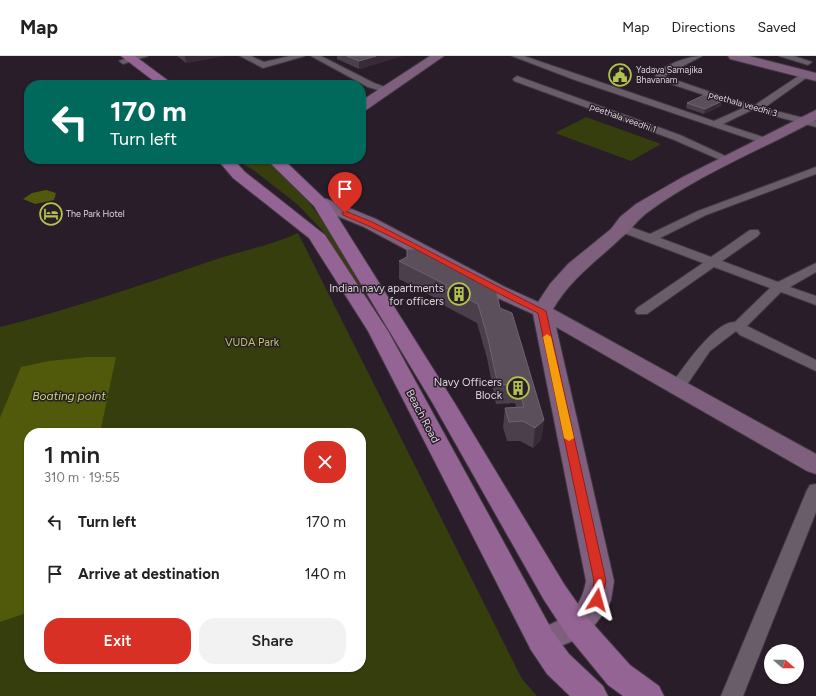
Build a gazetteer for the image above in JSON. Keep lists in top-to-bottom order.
{
  "streets": {
    "main road": ["Beach Road"],
    "street": ["peethala veedhi 3", "peethala veedhi 1"]
  },
  "water": ["Boating point"],
  "parks": ["VUDA Park"],
  "places": {
    "public building": ["Yadava Samajika Bhavanam"],
    "hotel": ["The Park Hotel"],
    "building": ["Indian navy apartments for officers", "Navy Officers Block"]
  },
  "north": "right",
  "page": {
    "header": "Map",
    "nav": ["Map", "Directions", "Saved"],
    "turn": ["170 m", "Turn left"],
    "heading": ["1 min", "310 m · 19:55"],
    "list": [
      {
        "name": "Turn left",
        "value": "170 m"
      },
      {
        "name": "Arrive at destination",
        "value": "140 m"
      }
    ],
    "buttons": ["Exit", "Share"]
  }
}
